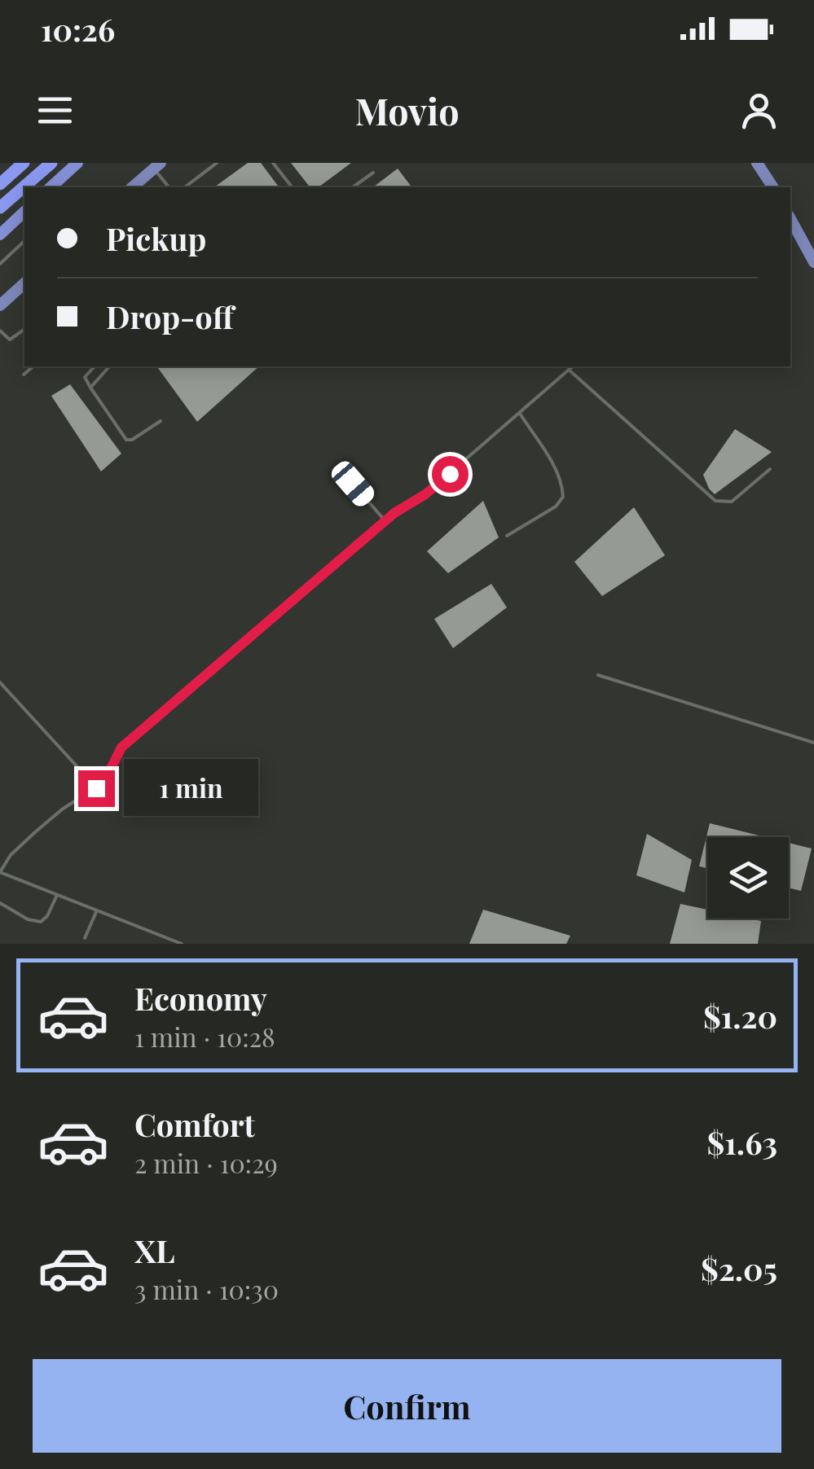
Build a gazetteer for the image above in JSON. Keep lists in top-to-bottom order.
{
  "page": {
    "status": "10:26",
    "header": "Movio",
    "banner": ["Pickup", "Drop-off"],
    "bubble": "1 min",
    "list": [
      {
        "name": "Economy",
        "note": "1 min · 10:28",
        "value": "$1.20"
      },
      {
        "name": "Comfort",
        "note": "2 min · 10:29",
        "value": "$1.63"
      },
      {
        "name": "XL",
        "note": "3 min · 10:30",
        "value": "$2.05"
      }
    ],
    "buttons": "Confirm"
  }
}
